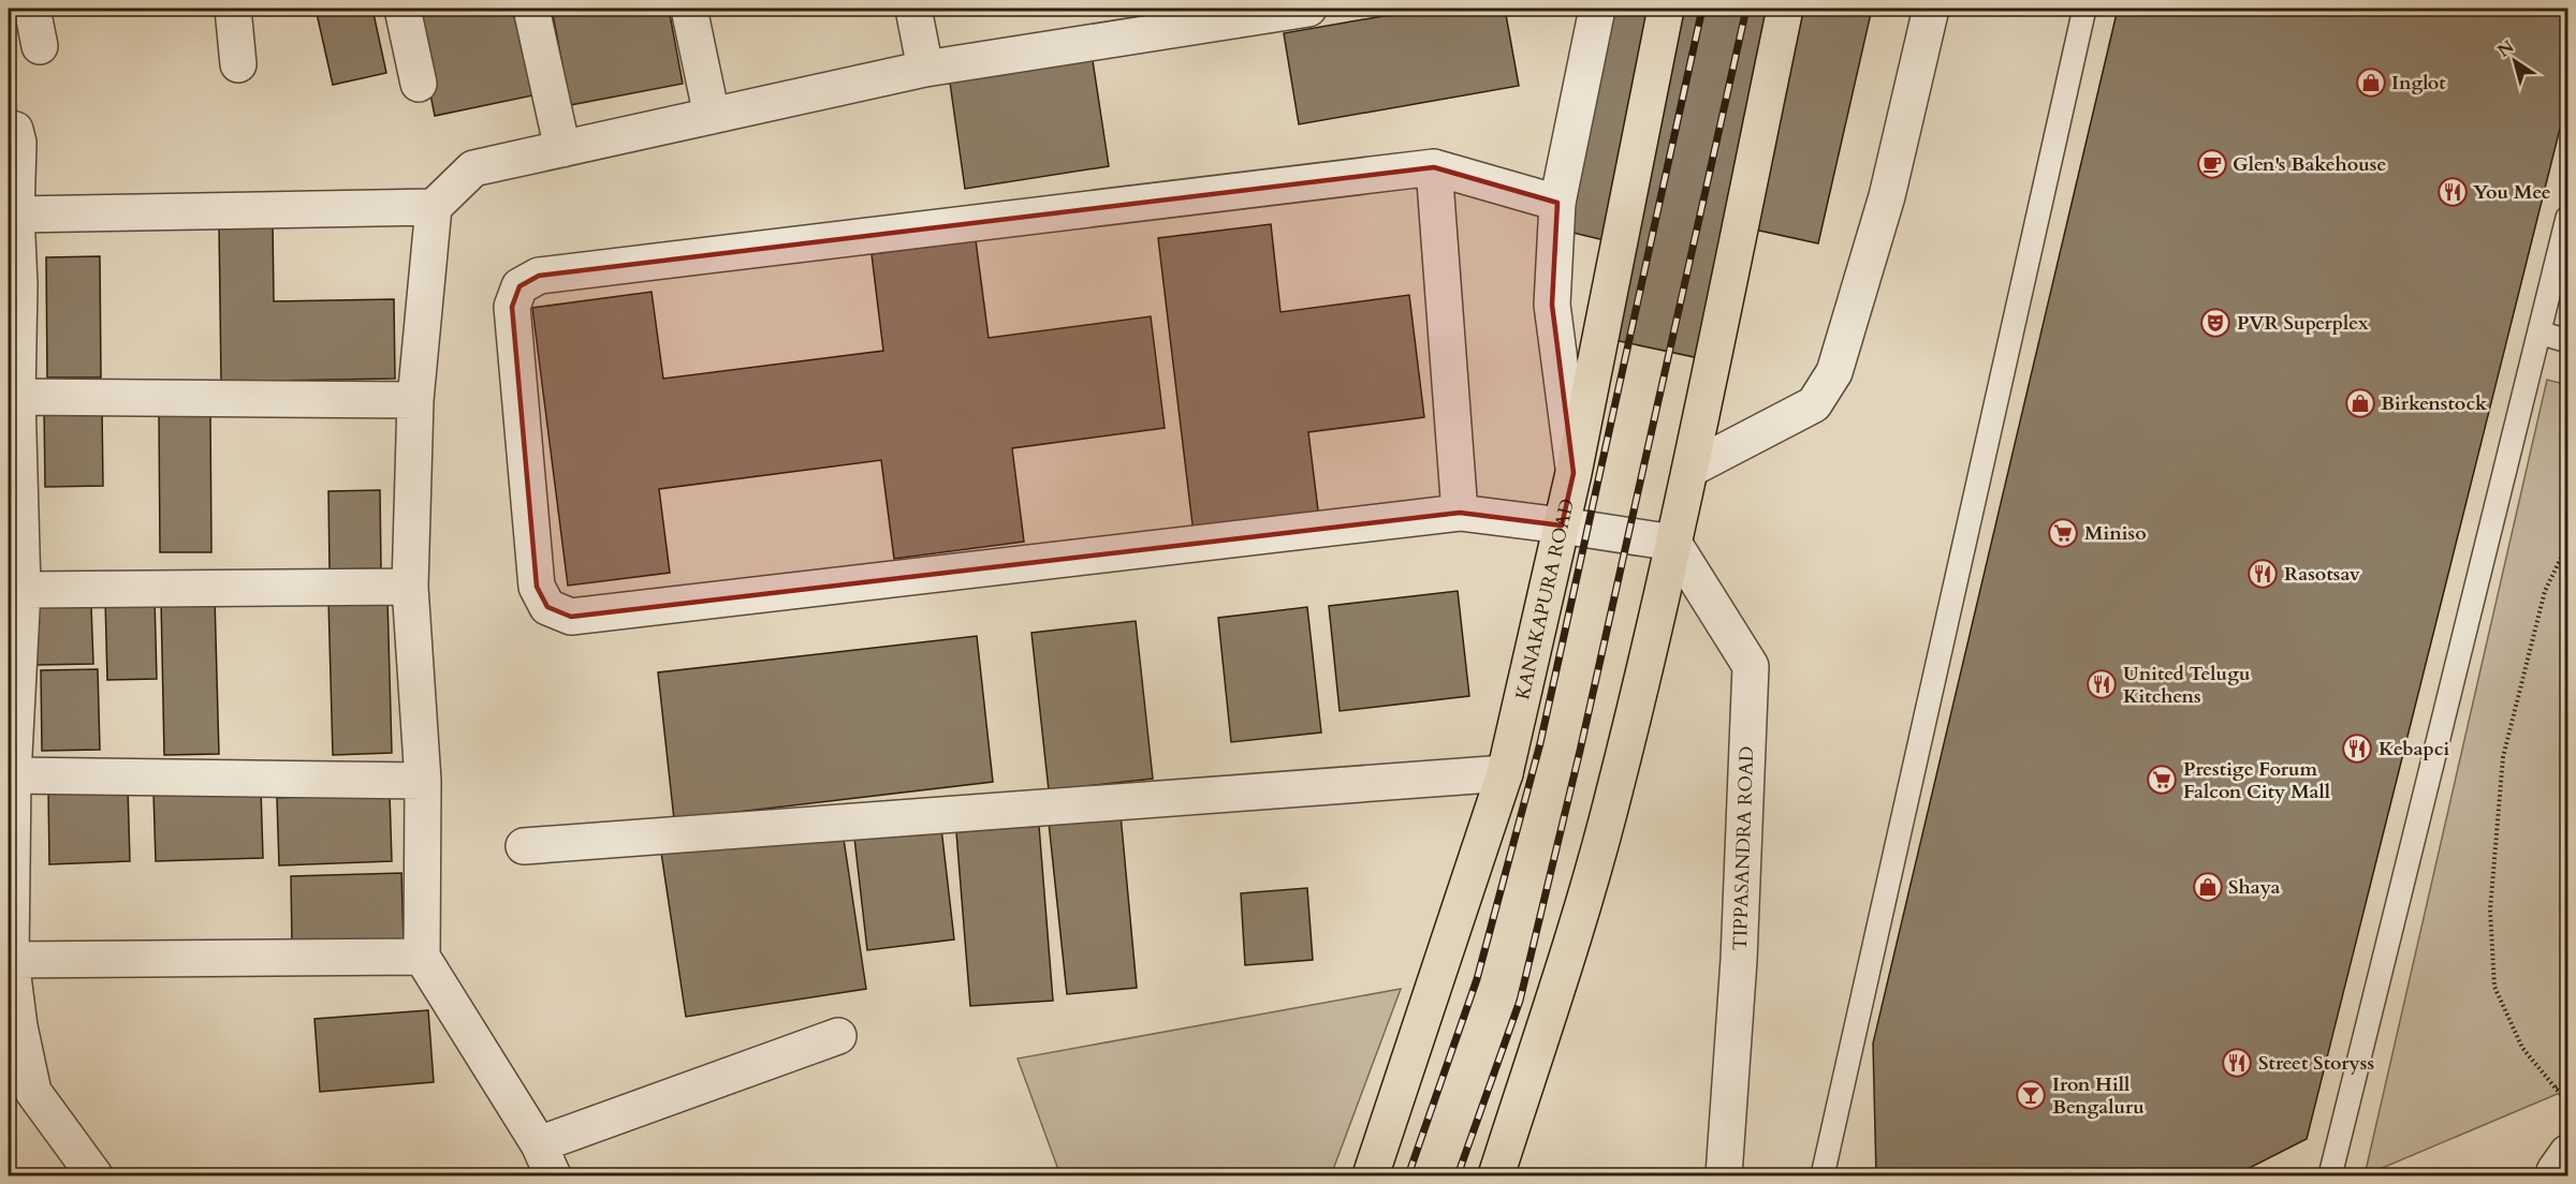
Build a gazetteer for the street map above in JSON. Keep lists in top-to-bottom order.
{
  "streets": {
    "highway": ["KANAKAPURA ROAD"],
    "street": ["TIPPASANDRA ROAD"]
  },
  "places": {
    "shop": ["Inglot", "Birkenstock", "Shaya"],
    "cafe": ["Glen's Bakehouse"],
    "restaurant": [
      "You Mee",
      "Rasotsav",
      "United Telugu Kitchens",
      "Kebapci",
      "Street Storyss"
    ],
    "theatre": ["PVR Superplex"],
    "supermarket": ["Miniso", "Prestige Forum Falcon City Mall"],
    "bar": ["Iron Hill Bengaluru"]
  },
  "north": "top left"
}
